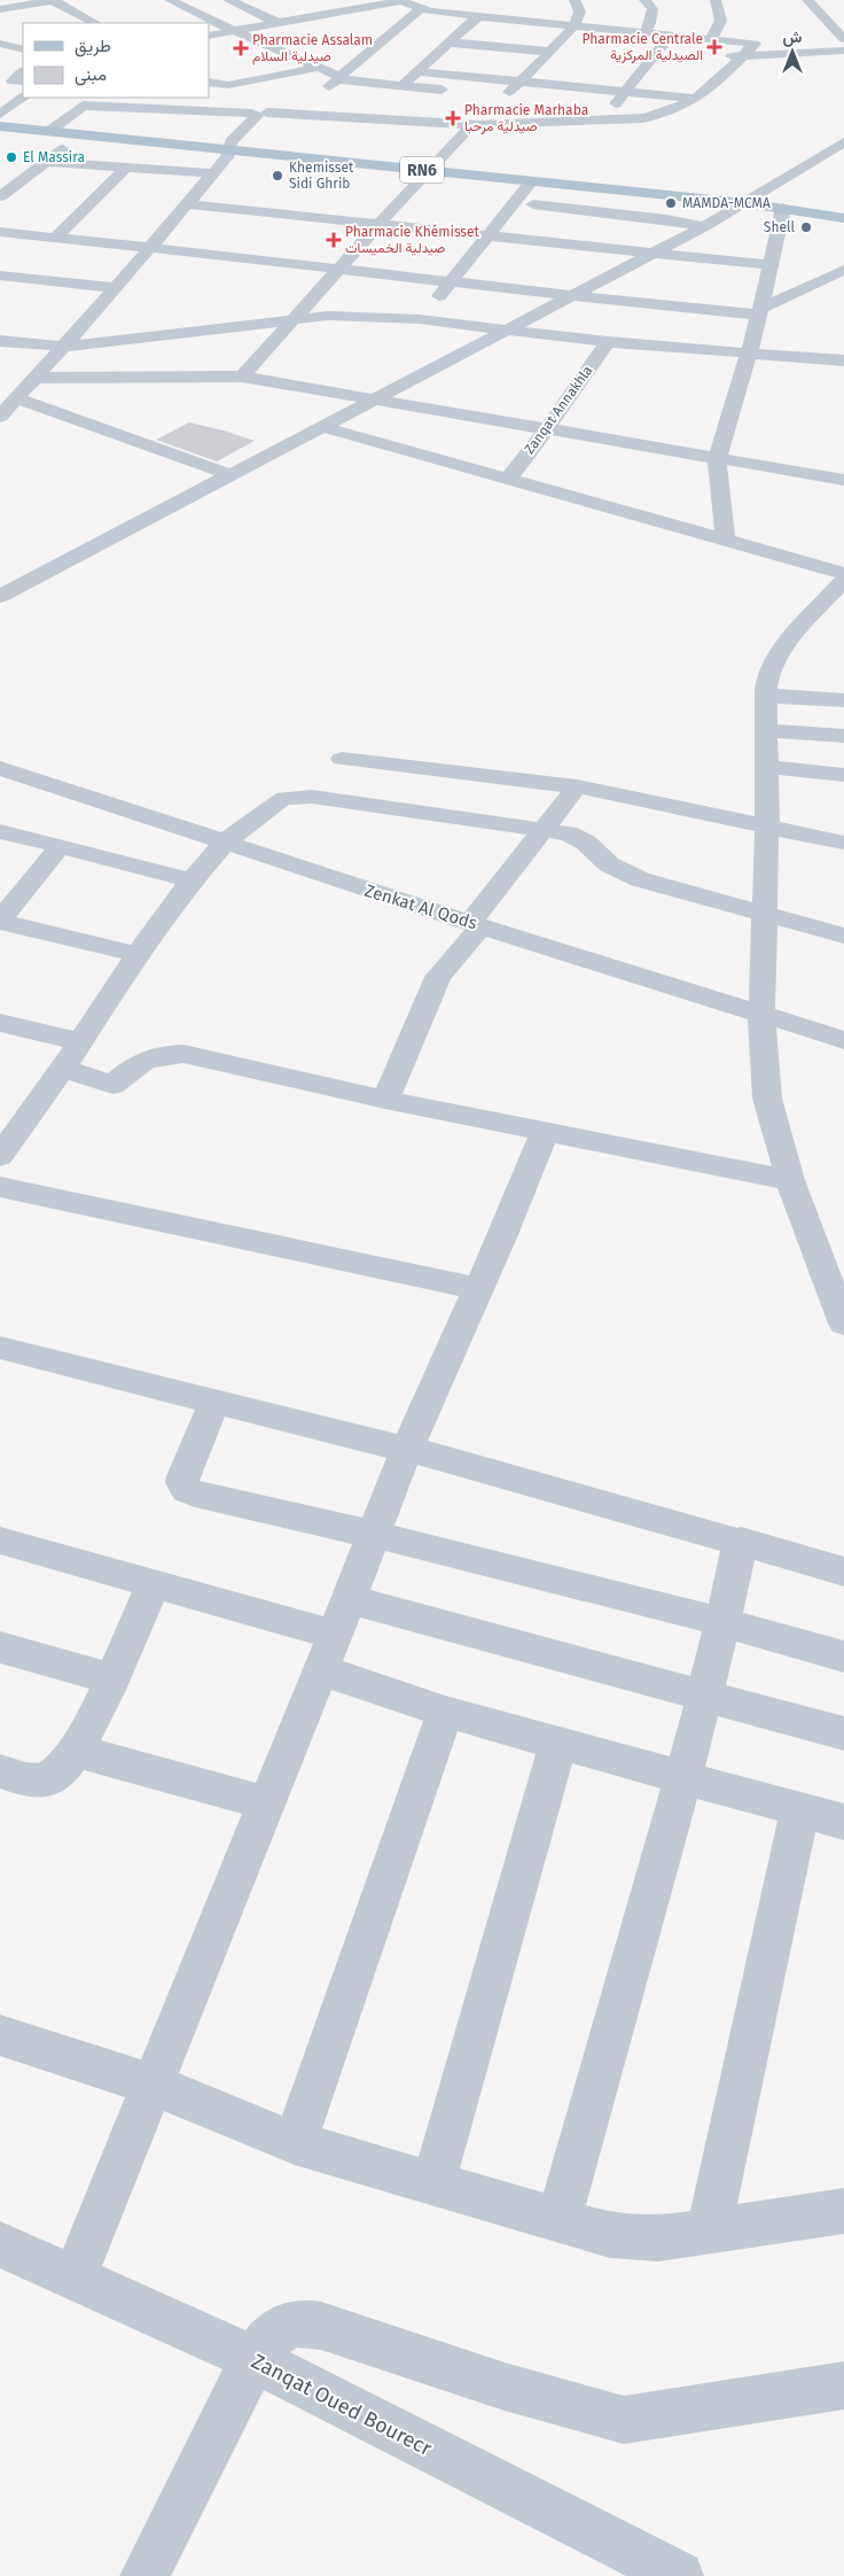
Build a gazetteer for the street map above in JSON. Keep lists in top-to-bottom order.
{
  "streets": {
    "main road": ["RN6"],
    "street": ["Zanqat Annakhla", "Zenkat Al Qods", "Zanqat Oued Bourecr"]
  },
  "places": {
    "health": [
      "Pharmacie Centrale الصيدلية المركزية",
      "Pharmacie Assalam صيدلية السلام",
      "Pharmacie Marhaba صيدلية مرحبا",
      "Pharmacie Khémisset صيدلية الخميسات"
    ],
    "other": [
      "El Massira",
      "Khemisset Sidi Ghrib",
      "MAMDA-MCMA",
      "Shell"
    ]
  },
  "legend": ["طريق", "مبنى"],
  "north": "top"
}
